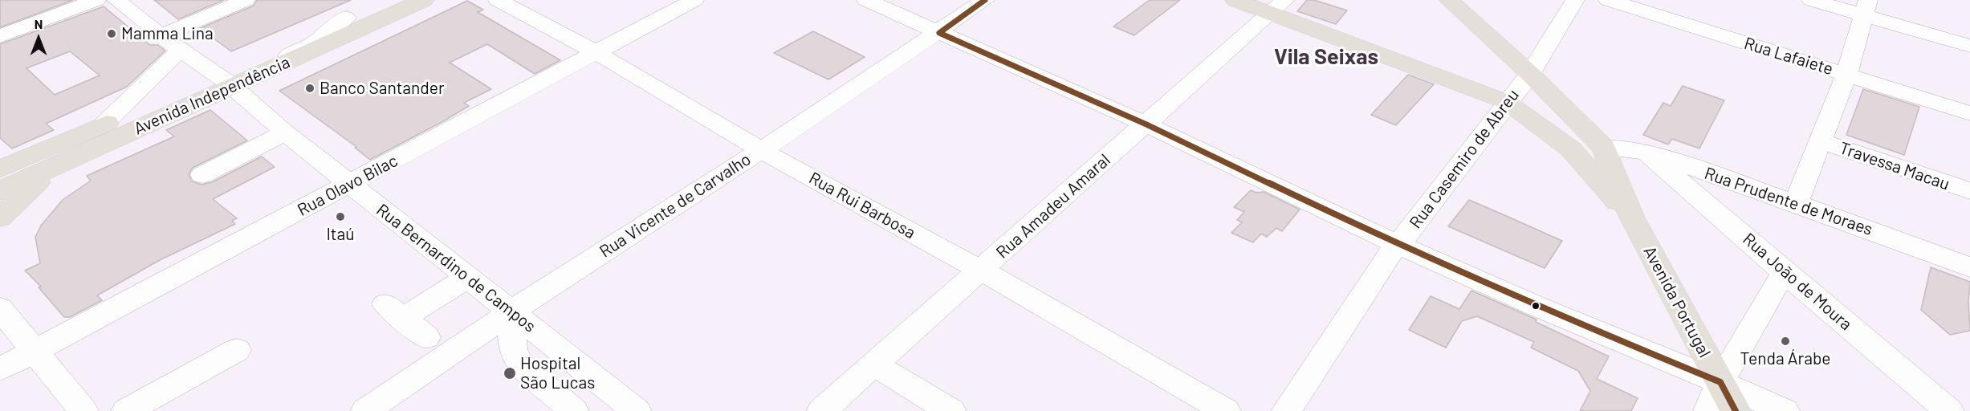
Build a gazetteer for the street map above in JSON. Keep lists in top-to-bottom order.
{
  "streets": {
    "main road": ["Avenida Independência", "Avenida Portugal"],
    "street": [
      "Rua Lafaiete",
      "Rua Casemiro de Abreu",
      "Travessa Macau",
      "Rua Olavo Bilac",
      "Rua Prudente de Moraes",
      "Rua Vicente de Carvalho",
      "Rua Rui Barbosa",
      "Rua Amadeu Amaral",
      "Rua Bernardino de Campos",
      "Rua João de Moura"
    ]
  },
  "crossings": [
    ["Avenida Independência", "Rua Bernardino de Campos"],
    ["Rua Casemiro de Abreu", "Avenida Portugal"],
    ["Rua Olavo Bilac", "Rua Rui Barbosa"],
    ["Rua Olavo Bilac", "Rua Bernardino de Campos"],
    ["Rua Prudente de Moraes", "Rua João de Moura"],
    ["Rua Prudente de Moraes", "Avenida Portugal"],
    ["Rua Vicente de Carvalho", "Rua Rui Barbosa"],
    ["Rua Vicente de Carvalho", "Rua Bernardino de Campos"],
    ["Rua Rui Barbosa", "Rua Amadeu Amaral"]
  ],
  "districts": ["Vila Seixas"],
  "places": [
    "Mamma Lina",
    "Banco Santander",
    "Itaú",
    "Tenda Árabe",
    "Hospital São Lucas"
  ],
  "north": "top"
}
